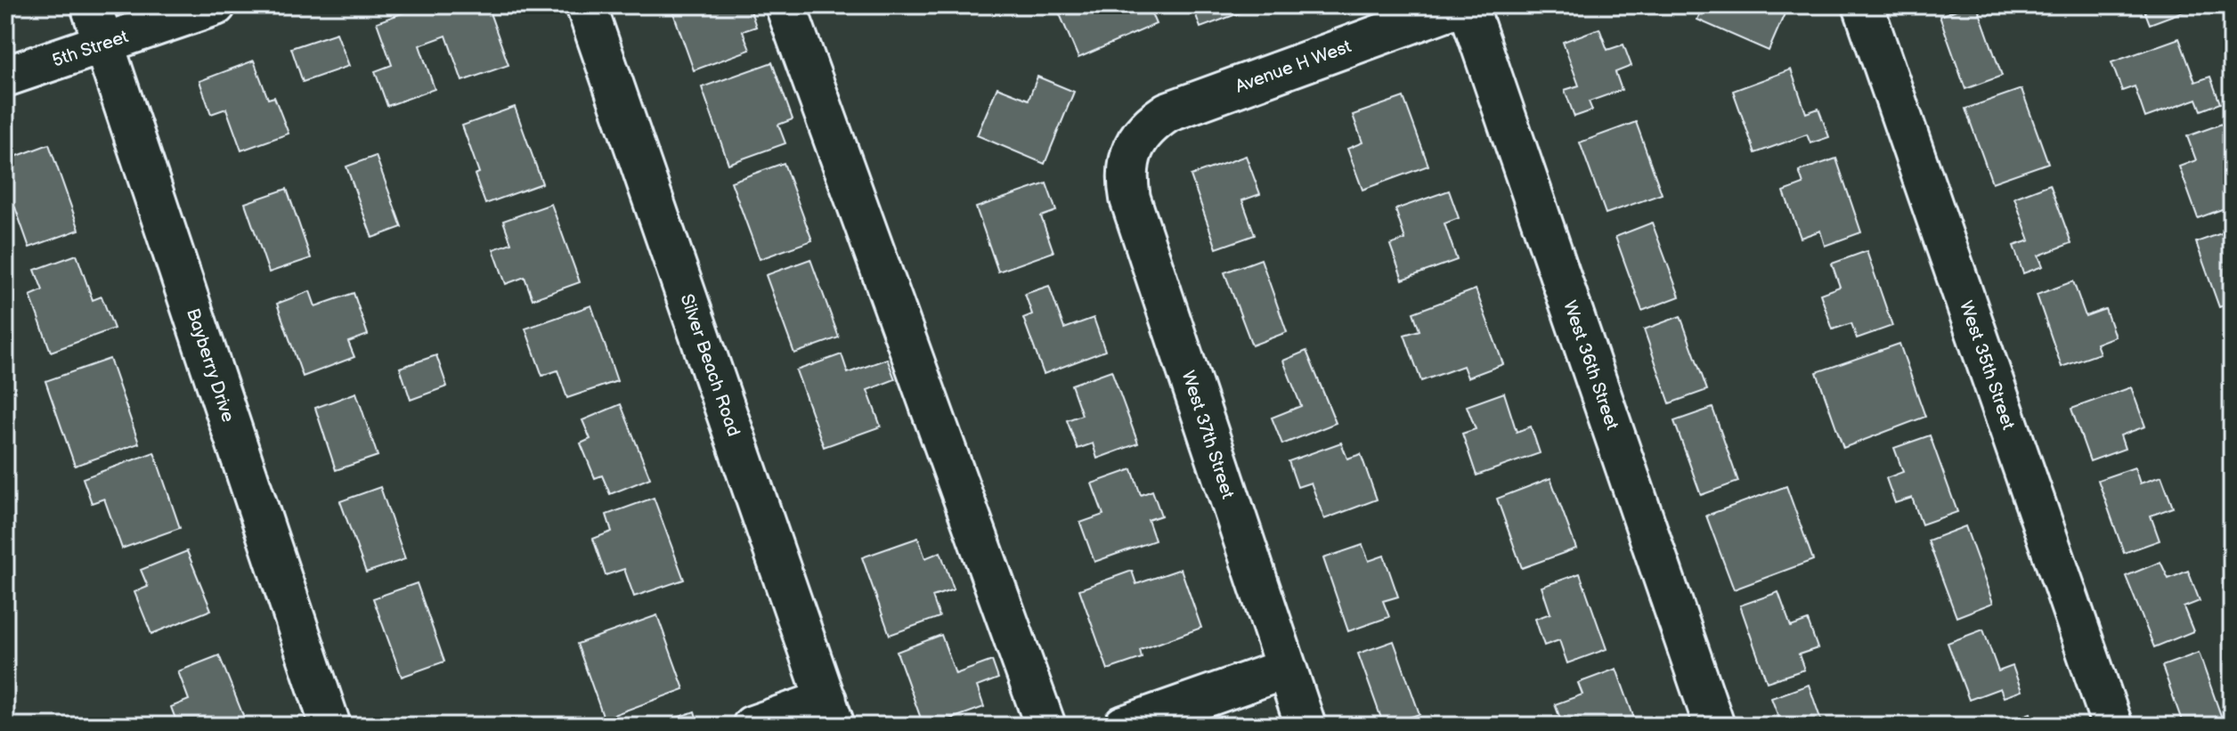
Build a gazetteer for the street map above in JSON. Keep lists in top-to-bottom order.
{
  "streets": {
    "street": [
      "5th Street",
      "Avenue H West",
      "Bayberry Drive",
      "Silver Beach Road",
      "West 36th Street",
      "West 35th Street",
      "West 37th Street"
    ]
  },
  "crossings": [
    ["5th Street", "Bayberry Drive"],
    ["Avenue H West", "West 37th Street"]
  ]
}
